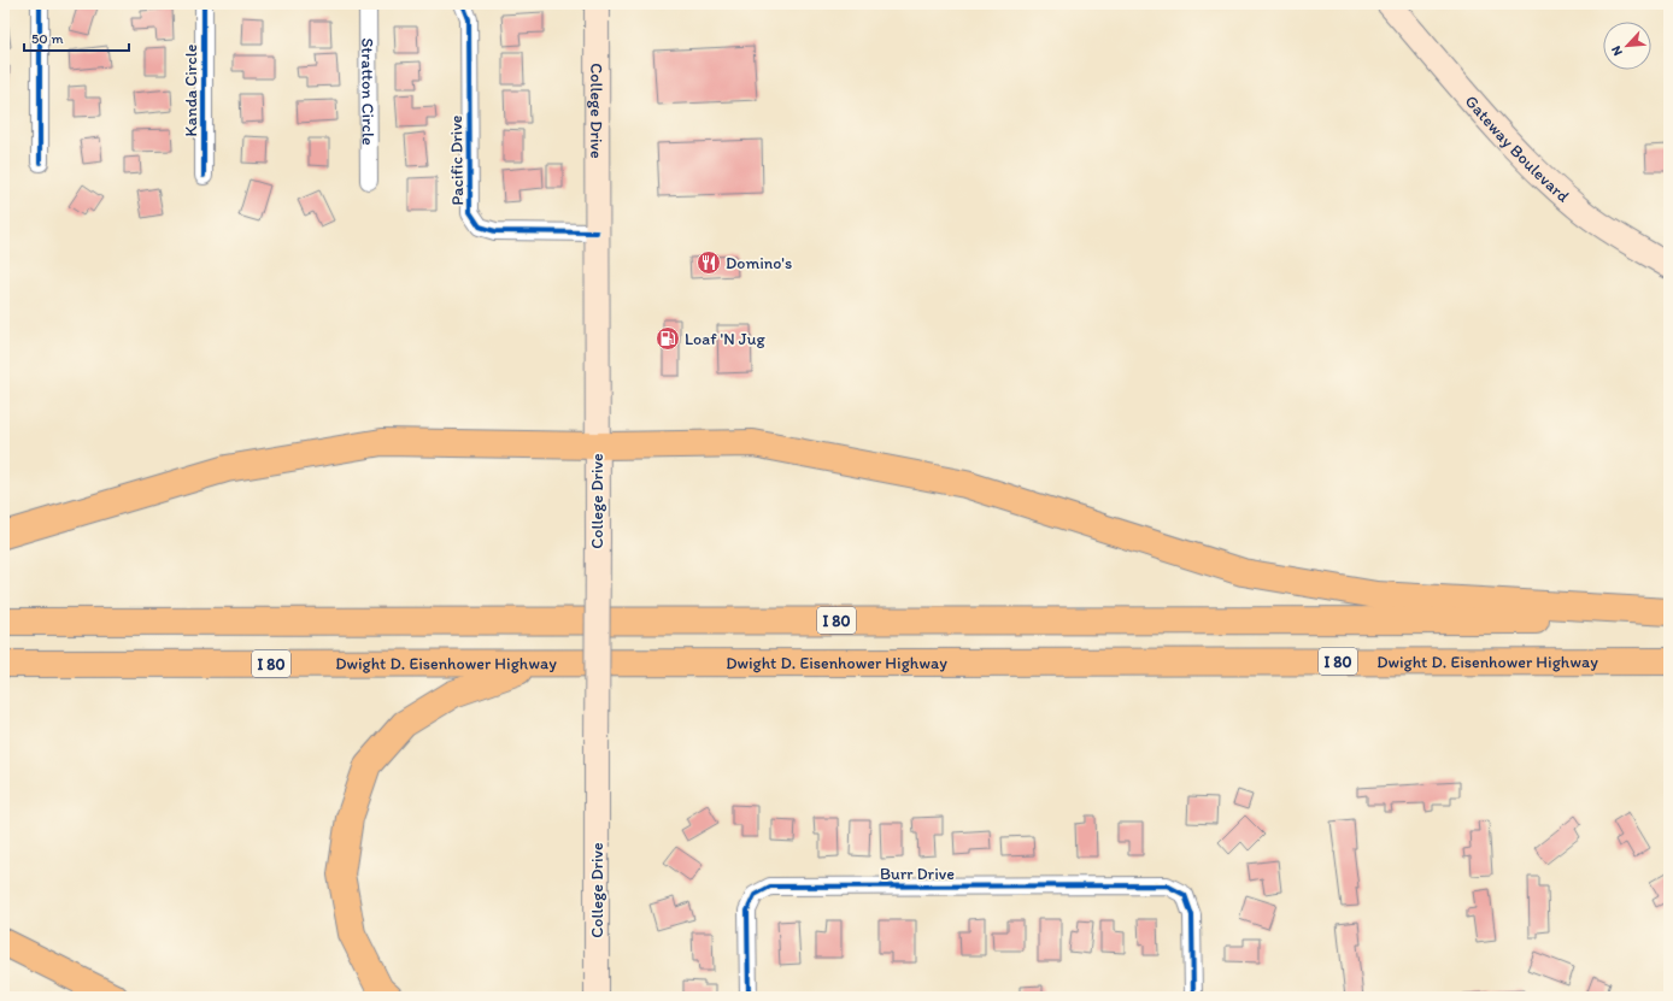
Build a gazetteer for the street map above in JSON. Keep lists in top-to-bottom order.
{
  "streets": {
    "highway": ["I 80", "Dwight D. Eisenhower Highway"],
    "main road": ["College Drive", "Gateway Boulevard"],
    "street": [
      "Kanda Circle",
      "Stratton Circle",
      "Pacific Drive",
      "Burr Drive"
    ]
  },
  "crossings": [
    ["College Drive", "Pacific Drive"],
    ["I 80", "Dwight D. Eisenhower Highway"]
  ],
  "places": {
    "restaurant": ["Domino's"],
    "fuel station": ["Loaf 'N Jug"]
  },
  "scale_bar": "50 m",
  "north": "bottom left"
}
